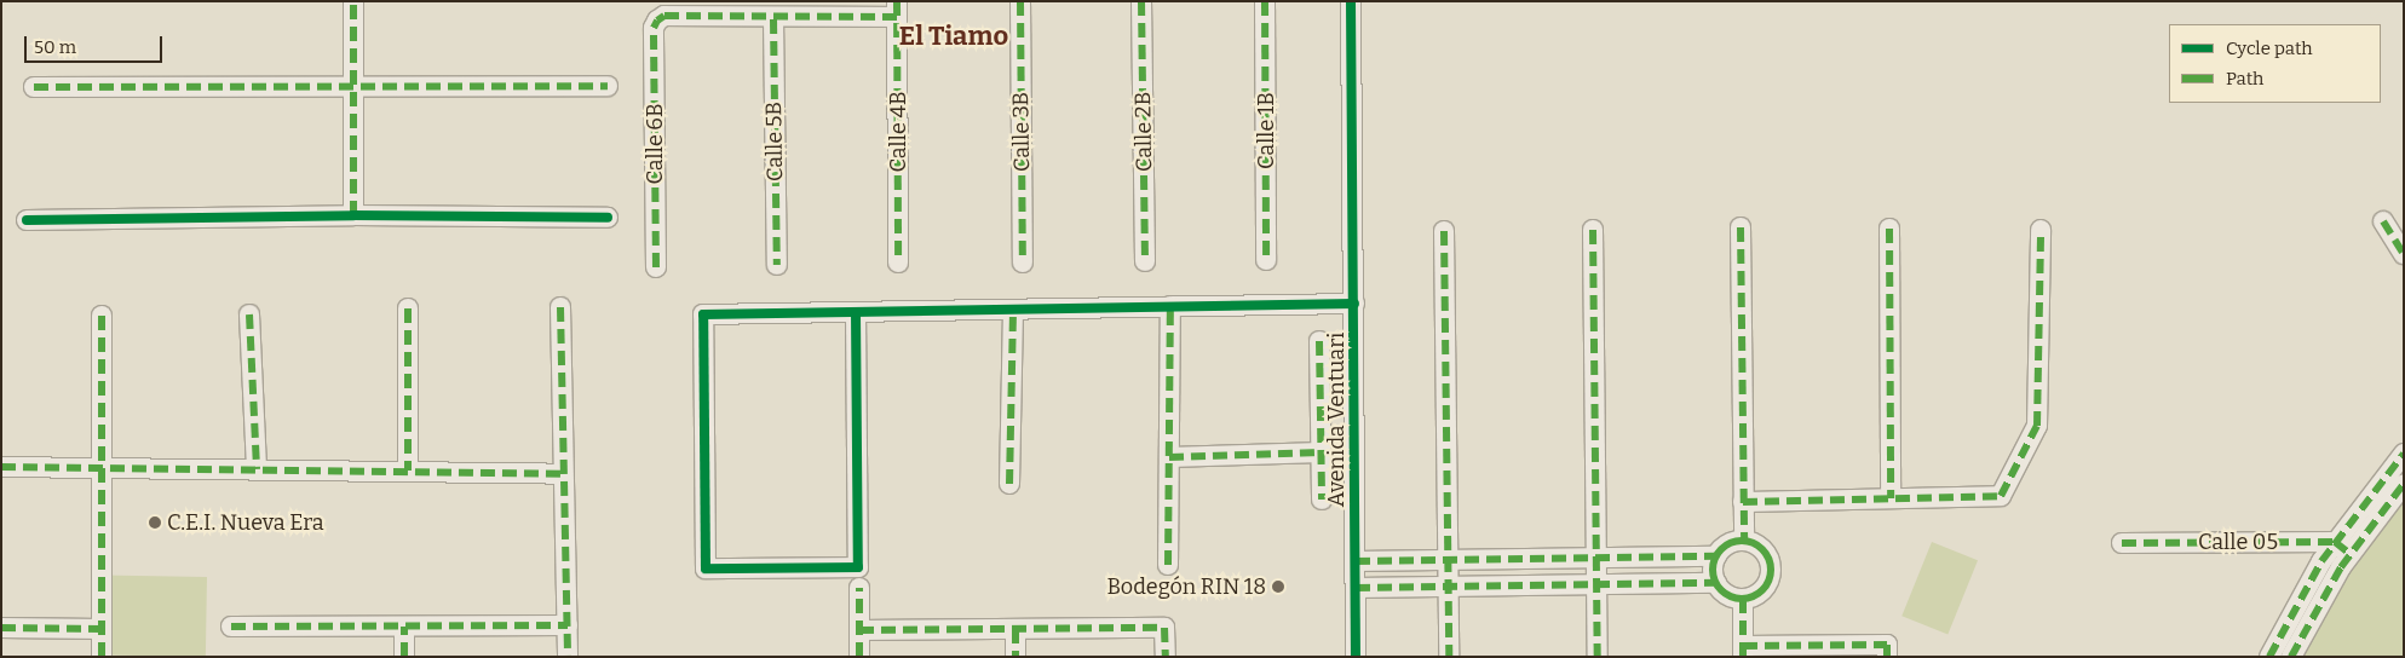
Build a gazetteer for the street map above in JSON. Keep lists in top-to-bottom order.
{
  "streets": {
    "street": [
      "Calle 1B",
      "Calle 4B",
      "Calle 3B",
      "Calle 2B",
      "Calle 5B",
      "Calle 6B",
      "Avenida Ventuari",
      "Calle 05"
    ]
  },
  "crossings": [
    ["Calle 5B", "Calle 6B"]
  ],
  "districts": ["El Tiamo"],
  "places": ["C.E.I. Nueva Era", "Bodegón RIN 18"],
  "legend": ["Cycle path", "Path"],
  "scale_bar": "50 m"
}
